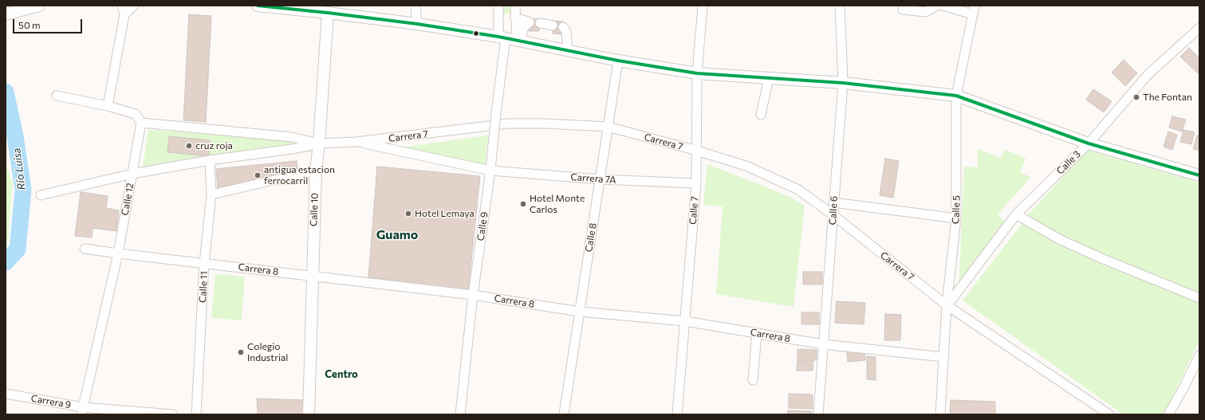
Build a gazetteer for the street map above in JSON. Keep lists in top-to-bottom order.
{
  "streets": {
    "main road": ["Calle 10"],
    "street": [
      "Carrera 7",
      "Calle 3",
      "Carrera 7A",
      "Calle 12",
      "Calle 5",
      "Calle 7",
      "Calle 6",
      "Calle 9",
      "Calle 8",
      "Carrera 8",
      "Calle 11",
      "Carrera 9"
    ]
  },
  "crossings": [
    ["Carrera 7", "Calle 3"],
    ["Carrera 7", "Carrera 7A"],
    ["Carrera 7", "Calle 12"],
    ["Carrera 7", "Calle 10"],
    ["Carrera 7", "Calle 5"],
    ["Carrera 7", "Calle 7"],
    ["Carrera 7", "Calle 6"],
    ["Carrera 7", "Calle 8"],
    ["Calle 3", "Calle 5"],
    ["Carrera 7A", "Calle 7"],
    ["Carrera 7A", "Calle 9"],
    ["Carrera 7A", "Calle 8"],
    ["Calle 12", "Carrera 8"],
    ["Calle 12", "Carrera 9"],
    ["Calle 10", "Carrera 8"],
    ["Calle 5", "Carrera 8"],
    ["Calle 7", "Carrera 8"],
    ["Calle 6", "Carrera 8"],
    ["Calle 9", "Carrera 8"],
    ["Calle 8", "Carrera 8"],
    ["Carrera 8", "Calle 11"]
  ],
  "districts": ["Guamo", "Centro"],
  "water": ["Río Luisa"],
  "places": [
    "The Fontan",
    "cruz roja",
    "antigua estacion ferrocarril",
    "Hotel Monte Carlos",
    "Hotel Lemaya",
    "Colegio Industrial"
  ],
  "scale_bar": "50 m"
}
